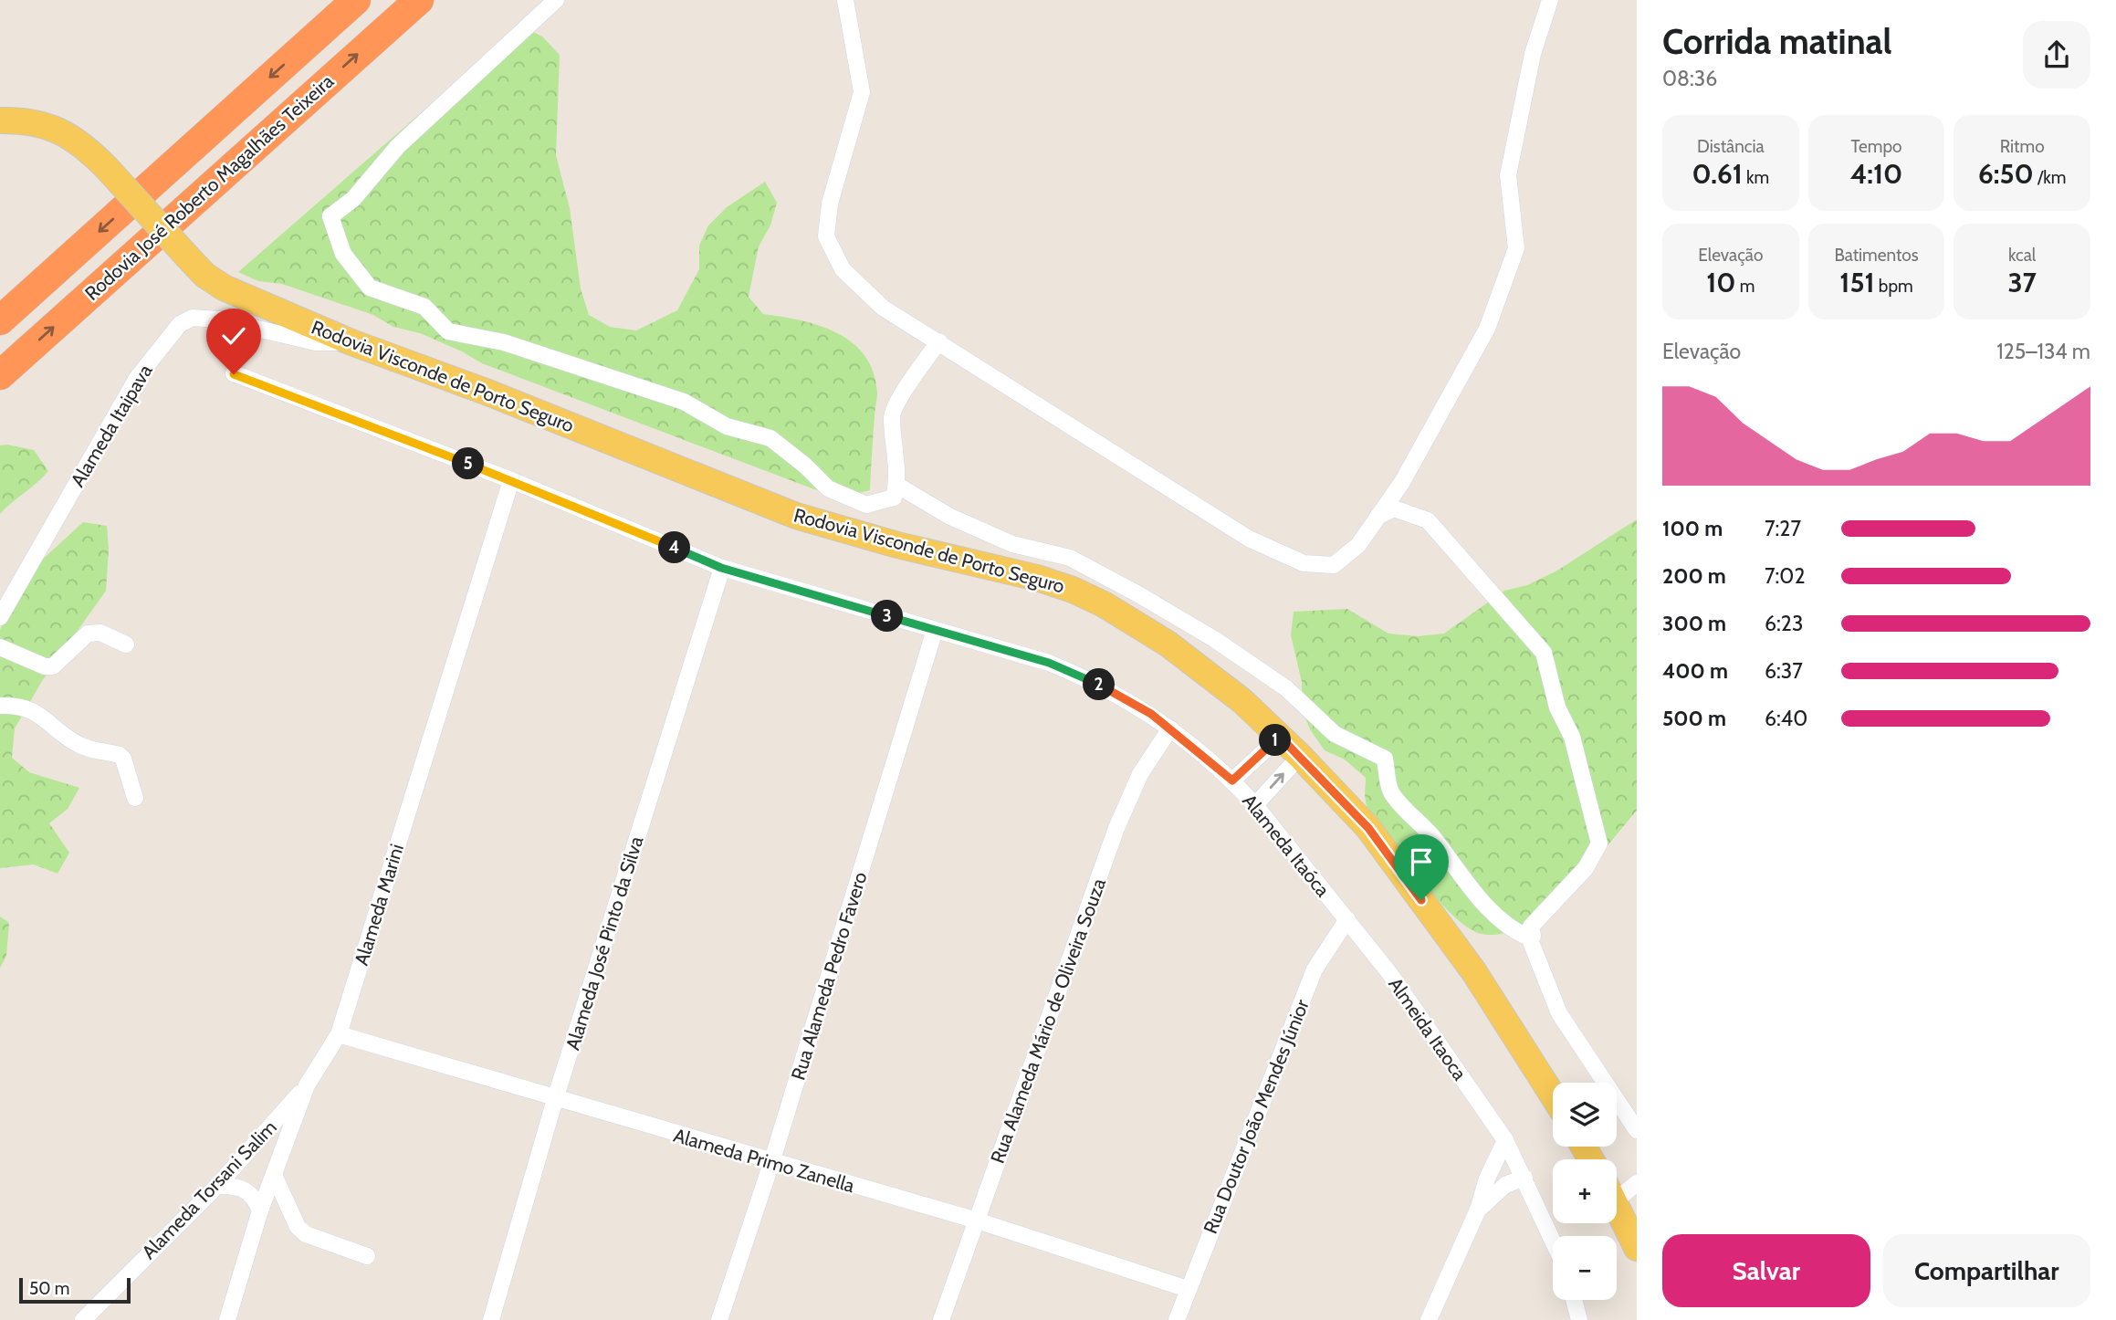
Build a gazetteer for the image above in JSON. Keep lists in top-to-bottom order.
{
  "streets": {
    "highway": ["Rodovia José Roberto Magalhães Teixeira"],
    "main road": ["Rodovia Visconde de Porto Seguro"],
    "street": [
      "Alameda Itaipava",
      "Alameda Itaóca",
      "Alameda Marini",
      "Alameda José Pinto da Silva",
      "Rua Alameda Pedro Favero",
      "Rua Alameda Mário de Oliveira Souza",
      "Almeida Itaoca",
      "Rua Doutor João Mendes Júnior",
      "Alameda Primo Zanella",
      "Alameda Torsani Salim"
    ]
  },
  "crossings": [
    ["Rodovia Visconde de Porto Seguro", "Alameda Itaipava"],
    ["Alameda Itaóca", "Alameda Marini"],
    ["Alameda Itaóca", "Alameda José Pinto da Silva"],
    ["Alameda Itaóca", "Rua Alameda Pedro Favero"],
    ["Alameda Itaóca", "Rua Alameda Mário de Oliveira Souza"],
    ["Alameda Itaóca", "Almeida Itaoca"],
    ["Alameda Itaóca", "Rua Doutor João Mendes Júnior"],
    ["Alameda Marini", "Alameda Primo Zanella"],
    ["Alameda Marini", "Alameda Torsani Salim"],
    ["Alameda José Pinto da Silva", "Alameda Primo Zanella"],
    ["Rua Alameda Pedro Favero", "Alameda Primo Zanella"],
    ["Rua Alameda Mário de Oliveira Souza", "Alameda Primo Zanella"],
    ["Almeida Itaoca", "Rua Doutor João Mendes Júnior"],
    ["Rua Doutor João Mendes Júnior", "Alameda Primo Zanella"]
  ],
  "scale_bar": "50 m",
  "page": {
    "heading": ["Corrida matinal", "08:36"],
    "stats": [
      ["Distância", "0.61 km"],
      ["Tempo", "4:10"],
      ["Ritmo", "6:50 /km"],
      ["Elevação", "10 m"],
      ["Batimentos", "151 bpm"],
      ["kcal", "37"]
    ],
    "chart": ["Elevação", "125–134 m"],
    "pins": [
      "5",
      "4",
      "3",
      "2",
      "1"
    ],
    "list": [
      {
        "name": "100 m",
        "note": "7:27"
      },
      {
        "name": "200 m",
        "note": "7:02"
      },
      {
        "name": "300 m",
        "note": "6:23"
      },
      {
        "name": "400 m",
        "note": "6:37"
      },
      {
        "name": "500 m",
        "note": "6:40"
      }
    ],
    "map_buttons": ["+", "−"],
    "buttons": ["Salvar", "Compartilhar"],
    "scale": "50 m"
  }
}
